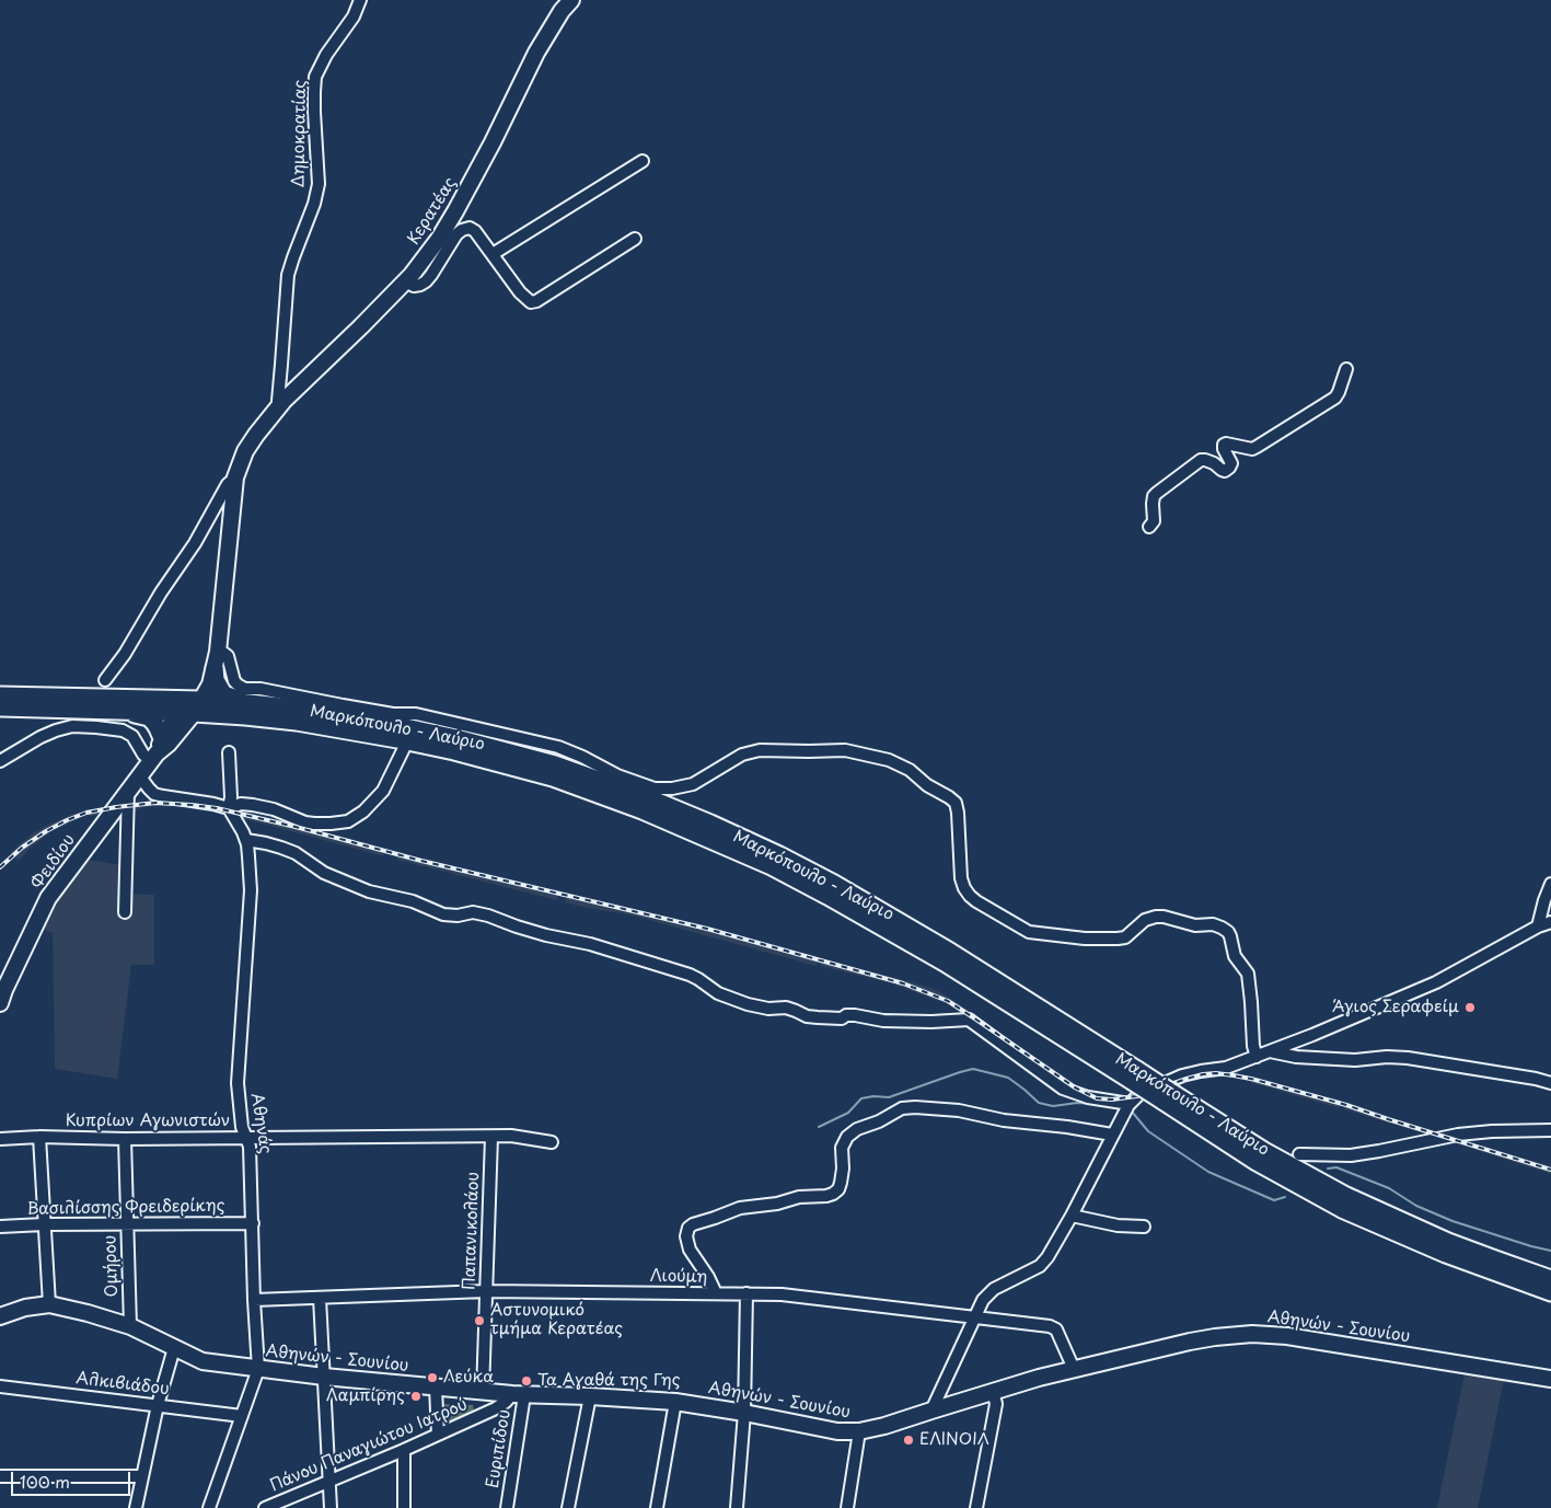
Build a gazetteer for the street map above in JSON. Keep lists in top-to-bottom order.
{
  "streets": {
    "highway": ["Μαρκόπουλο - Λαύριο"],
    "main road": ["Κερατέας", "Φειδίου", "Αθηνών - Σουνίου"],
    "street": [
      "Δημοκρατίας",
      "Κυπρίων Αγωνιστών",
      "Αθηνάς",
      "Βασιλίσσης Φρειδερίκης",
      "Παπανικολάου",
      "Ομήρου",
      "Λιούμη",
      "Αλκιβιάδου",
      "Πάνου Παναγιώτου Ιατρού",
      "Ευριπίδου"
    ]
  },
  "crossings": [
    ["Δημοκρατίας", "Κερατέας"],
    ["Κερατέας", "Μαρκόπουλο - Λαύριο"],
    ["Κυπρίων Αγωνιστών", "Αθηνάς"],
    ["Κυπρίων Αγωνιστών", "Παπανικολάου"],
    ["Κυπρίων Αγωνιστών", "Ομήρου"],
    ["Αθηνάς", "Βασιλίσσης Φρειδερίκης"],
    ["Αθηνάς", "Λιούμη"],
    ["Αθηνάς", "Αθηνών - Σουνίου"],
    ["Αθηνάς", "Αλκιβιάδου"],
    ["Βασιλίσσης Φρειδερίκης", "Ομήρου"],
    ["Παπανικολάου", "Λιούμη"],
    ["Παπανικολάου", "Αθηνών - Σουνίου"],
    ["Ομήρου", "Αθηνών - Σουνίου"],
    ["Λιούμη", "Αθηνών - Σουνίου"],
    ["Αθηνών - Σουνίου", "Πάνου Παναγιώτου Ιατρού"],
    ["Αθηνών - Σουνίου", "Ευριπίδου"],
    ["Πάνου Παναγιώτου Ιατρού", "Ευριπίδου"]
  ],
  "places": [
    "Άγιος Σεραφείμ",
    "Αστυνομικό τμήμα Κερατέας",
    "Λεύκα",
    "Τα Αγαθά της Γης",
    "Λαμπίρης",
    "ΕΛΙΝΟΙΛ"
  ],
  "scale_bar": "100 m"
}
